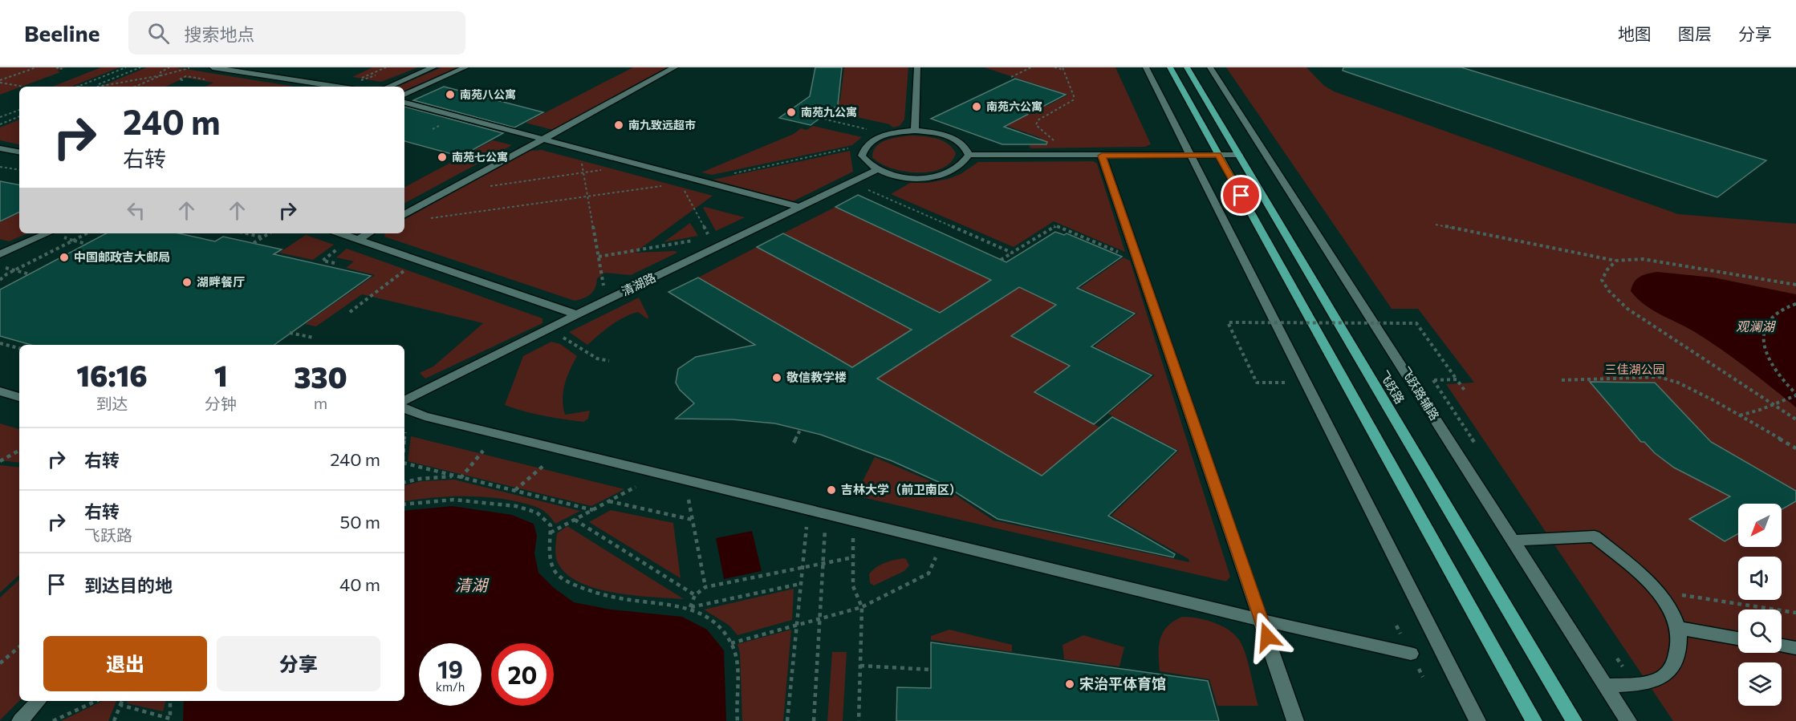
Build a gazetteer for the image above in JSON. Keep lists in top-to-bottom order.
{
  "streets": {
    "main road": ["飞跃路"],
    "street": ["清湖路", "飞跃路辅路"]
  },
  "water": ["观澜湖", "清湖"],
  "parks": ["三佳湖公园"],
  "places": [
    "南苑八公寓",
    "南苑六公寓",
    "南苑九公寓",
    "南九致远超市",
    "南苑七公寓",
    "中国邮政吉大邮局",
    "湖畔餐厅",
    "敬信教学楼",
    "吉林大学（前卫南区）",
    "宋治平体育馆"
  ],
  "north": "bottom left",
  "page": {
    "header": "Beeline",
    "search": "搜索地点",
    "nav": ["地图", "图层", "分享"],
    "turn": ["240 m", "右转"],
    "eta": [
      "16:16",
      "到达",
      "1",
      "分钟",
      "330",
      "m"
    ],
    "list": [
      {
        "name": "右转",
        "value": "240 m"
      },
      {
        "name": "右转",
        "note": "飞跃路",
        "value": "50 m"
      },
      {
        "name": "到达目的地",
        "value": "40 m"
      }
    ],
    "buttons": ["退出", "分享"],
    "speed": "19 km/h",
    "limit": "20"
  }
}
